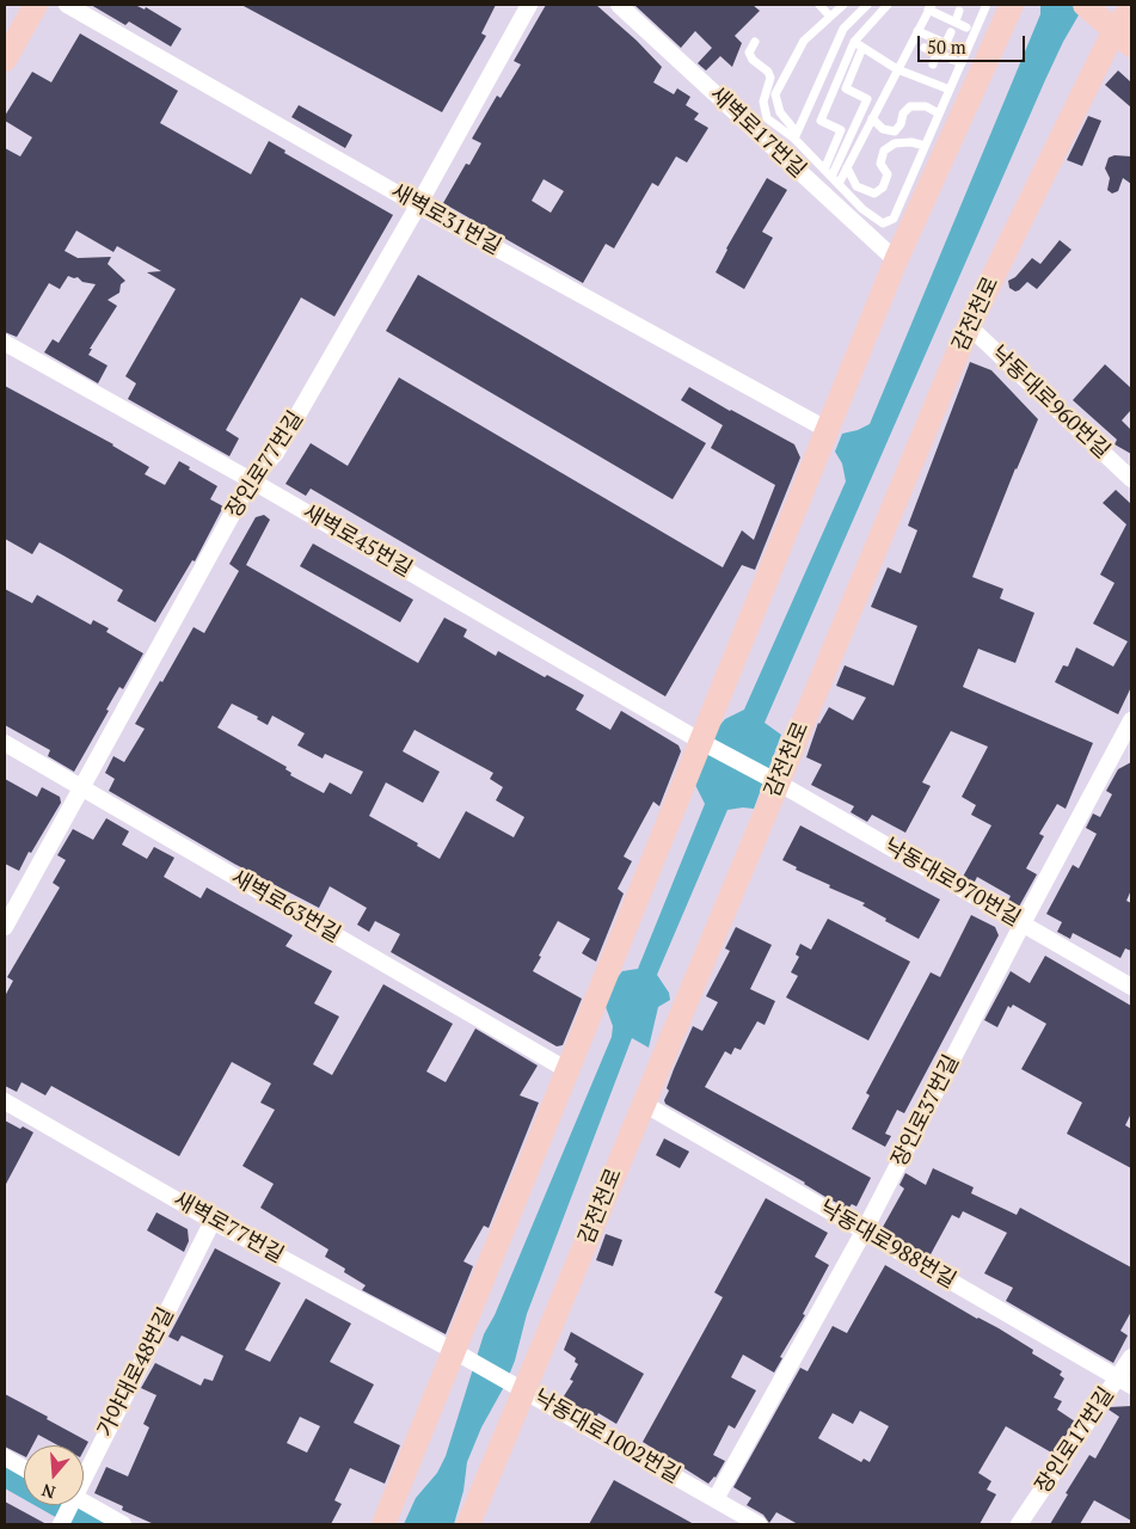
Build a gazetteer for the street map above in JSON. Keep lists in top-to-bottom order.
{
  "streets": {
    "street": [
      "새벽로17번길",
      "새벽로31번길",
      "감전천로",
      "낙동대로960번길",
      "장인로77번길",
      "새벽로45번길",
      "낙동대로970번길",
      "새벽로63번길",
      "장인로37번길",
      "새벽로77번길",
      "낙동대로988번길",
      "가야대로48번길",
      "낙동대로1002번길",
      "장인로17번길"
    ]
  },
  "crossings": [
    ["새벽로31번길", "장인로77번길"],
    ["감전천로", "낙동대로960번길"],
    ["감전천로", "새벽로45번길"],
    ["감전천로", "낙동대로970번길"],
    ["감전천로", "낙동대로988번길"],
    ["감전천로", "낙동대로1002번길"],
    ["장인로77번길", "새벽로45번길"],
    ["장인로77번길", "새벽로63번길"],
    ["새벽로45번길", "낙동대로970번길"],
    ["낙동대로970번길", "장인로37번길"],
    ["장인로37번길", "낙동대로988번길"],
    ["장인로37번길", "낙동대로1002번길"],
    ["새벽로77번길", "가야대로48번길"],
    ["새벽로77번길", "낙동대로1002번길"],
    ["낙동대로988번길", "장인로17번길"]
  ],
  "scale_bar": "50 m",
  "north": "bottom"
}
